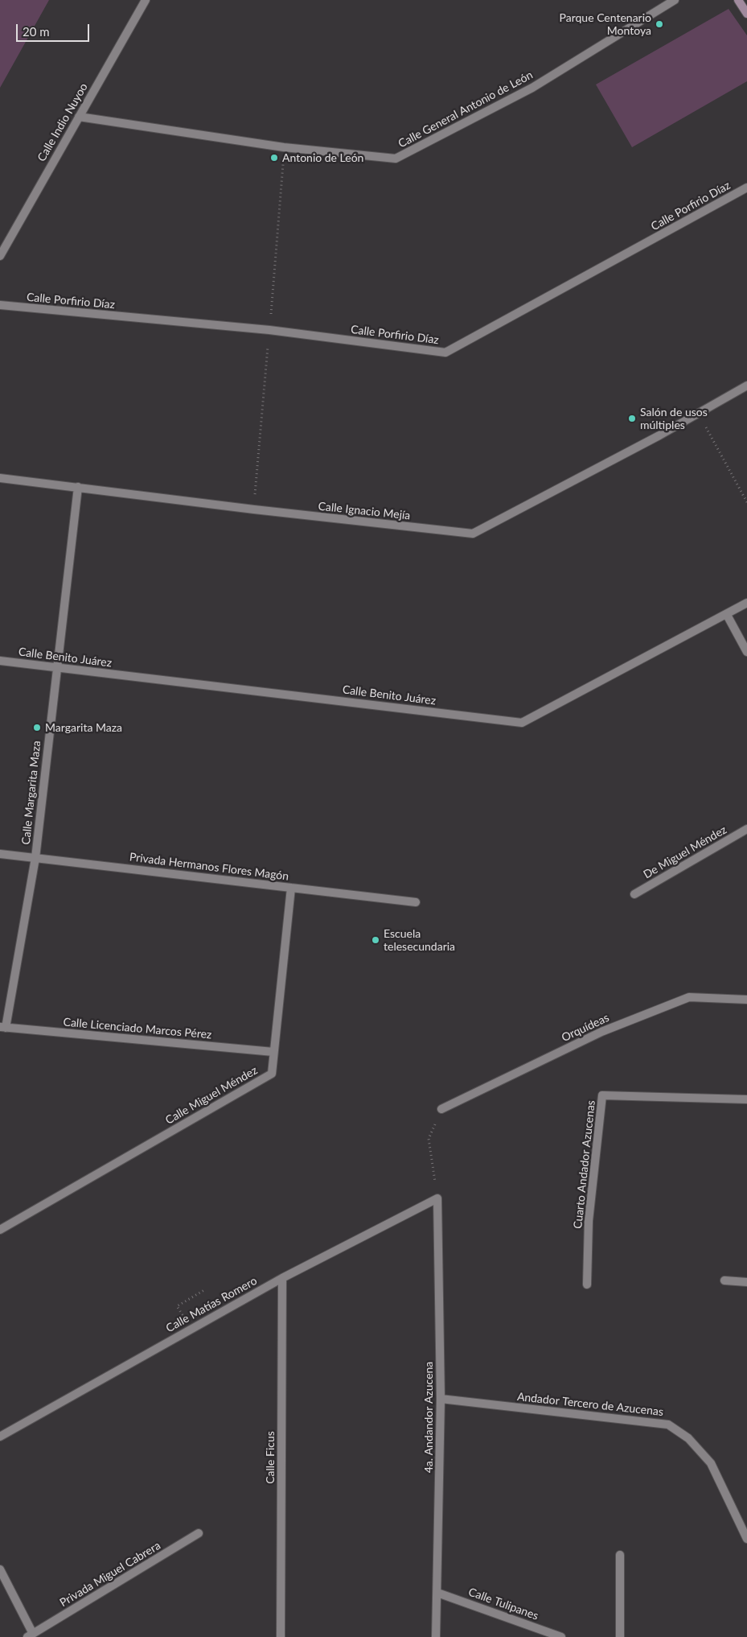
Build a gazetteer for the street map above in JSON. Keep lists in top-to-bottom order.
{
  "streets": {
    "street": [
      "Calle General Antonio de León",
      "Calle Indio Nuyoo",
      "Calle Porfirio Díaz",
      "Calle Ignacio Mejía",
      "Calle Benito Juárez",
      "Calle Margarita Maza",
      "De Miguel Méndez",
      "Privada Hermanos Flores Magón",
      "Orquídeas",
      "Calle Licenciado Marcos Pérez",
      "Calle Miguel Méndez",
      "Cuarto Andador Azucenas",
      "Calle Matías Romero",
      "Andador Tercero de Azucenas",
      "4a. Andandor Azucena",
      "Calle Ficus",
      "Privada Miguel Cabrera",
      "Calle Tulipanes"
    ]
  },
  "crossings": [
    ["Calle General Antonio de León", "Calle Indio Nuyoo"],
    ["Calle Ignacio Mejía", "Calle Margarita Maza"],
    ["Calle Benito Juárez", "Calle Margarita Maza"],
    ["Calle Margarita Maza", "Privada Hermanos Flores Magón"],
    ["Calle Margarita Maza", "Calle Licenciado Marcos Pérez"],
    ["Privada Hermanos Flores Magón", "Calle Miguel Méndez"],
    ["Calle Licenciado Marcos Pérez", "Calle Miguel Méndez"],
    ["Calle Matías Romero", "4a. Andandor Azucena"],
    ["Calle Matías Romero", "Calle Ficus"],
    ["Andador Tercero de Azucenas", "4a. Andandor Azucena"],
    ["4a. Andandor Azucena", "Calle Tulipanes"]
  ],
  "places": [
    "Parque Centenario Montoya",
    "Antonio de León",
    "Salón de usos múltiples",
    "Margarita Maza",
    "Escuela telesecundaria"
  ],
  "scale_bar": "20 m"
}
